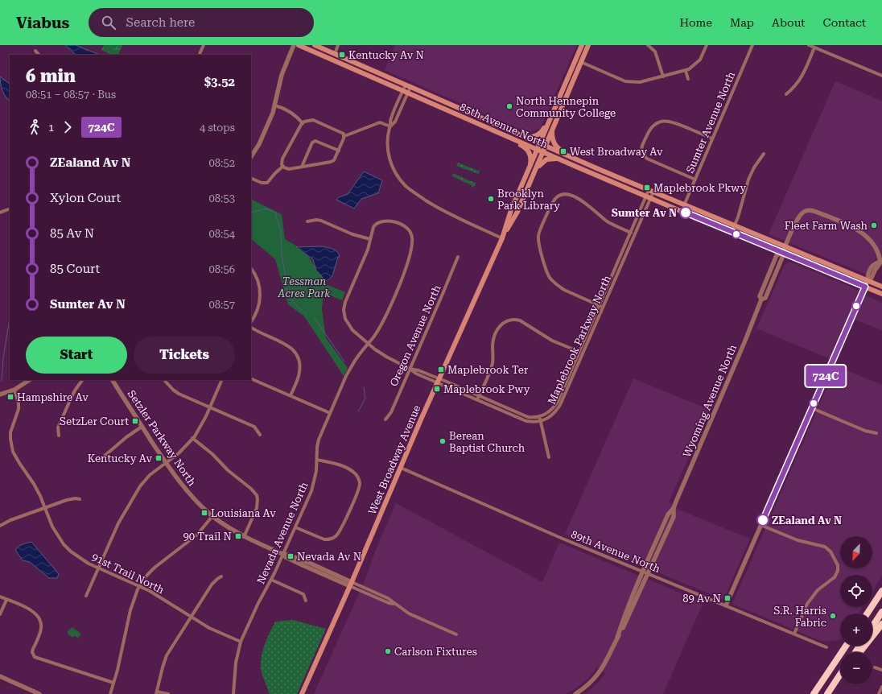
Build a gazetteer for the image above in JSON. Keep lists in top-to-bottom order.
{
  "streets": {
    "main road": ["85th Avenue North", "West Broadway Avenue"],
    "street": [
      "Sumter Avenue North",
      "Oregon Avenue North",
      "Maplebrook Parkway North",
      "Wyoming Avenue North",
      "Setzler Parkway North",
      "Nevada Avenue North",
      "89th Avenue North",
      "91st Trail North"
    ]
  },
  "crossings": [
    ["Sumter Avenue North", "85th Avenue North"],
    ["85th Avenue North", "Maplebrook Parkway North"],
    ["85th Avenue North", "Wyoming Avenue North"],
    ["85th Avenue North", "West Broadway Avenue"],
    ["Wyoming Avenue North", "89th Avenue North"],
    ["Setzler Parkway North", "West Broadway Avenue"],
    ["Setzler Parkway North", "Nevada Avenue North"],
    ["West Broadway Avenue", "89th Avenue North"],
    ["Nevada Avenue North", "91st Trail North"]
  ],
  "parks": ["Tessman Acres Park"],
  "places": {
    "transit": [
      "Kentucky Av N",
      "West Broadway Av",
      "Maplebrook Pkwy",
      "Maplebrook Ter",
      "Maplebrook Pwy",
      "Hampshire Av",
      "SetzLer Court",
      "Kentucky Av",
      "Louisiana Av",
      "90 Trail N",
      "Nevada Av N",
      "89 Av N"
    ],
    "other": [
      "North Hennepin Community College",
      "Brooklyn Park Library",
      "Sumter Av N",
      "Fleet Farm Wash",
      "Berean Baptist Church",
      "ZEaland Av N",
      "S.R. Harris Fabric",
      "Carlson Fixtures"
    ]
  },
  "lines": ["bus line 724C"],
  "north": "bottom left",
  "page": {
    "header": "Viabus",
    "search": "Search here",
    "nav": [
      "Home",
      "Map",
      "About",
      "Contact"
    ],
    "on_map": "724C",
    "heading": ["6 min", "08:51 – 08:57 · Bus", "$3.52"],
    "legs": ["1", "724C", "4 stops"],
    "list": [
      {
        "name": "ZEaland Av N",
        "value": "08:52"
      },
      {
        "name": "Xylon Court",
        "value": "08:53"
      },
      {
        "name": "85 Av N",
        "value": "08:54"
      },
      {
        "name": "85 Court",
        "value": "08:56"
      },
      {
        "name": "Sumter Av N",
        "value": "08:57"
      }
    ],
    "buttons": ["Start", "Tickets"],
    "map_buttons": ["+", "−"]
  }
}
